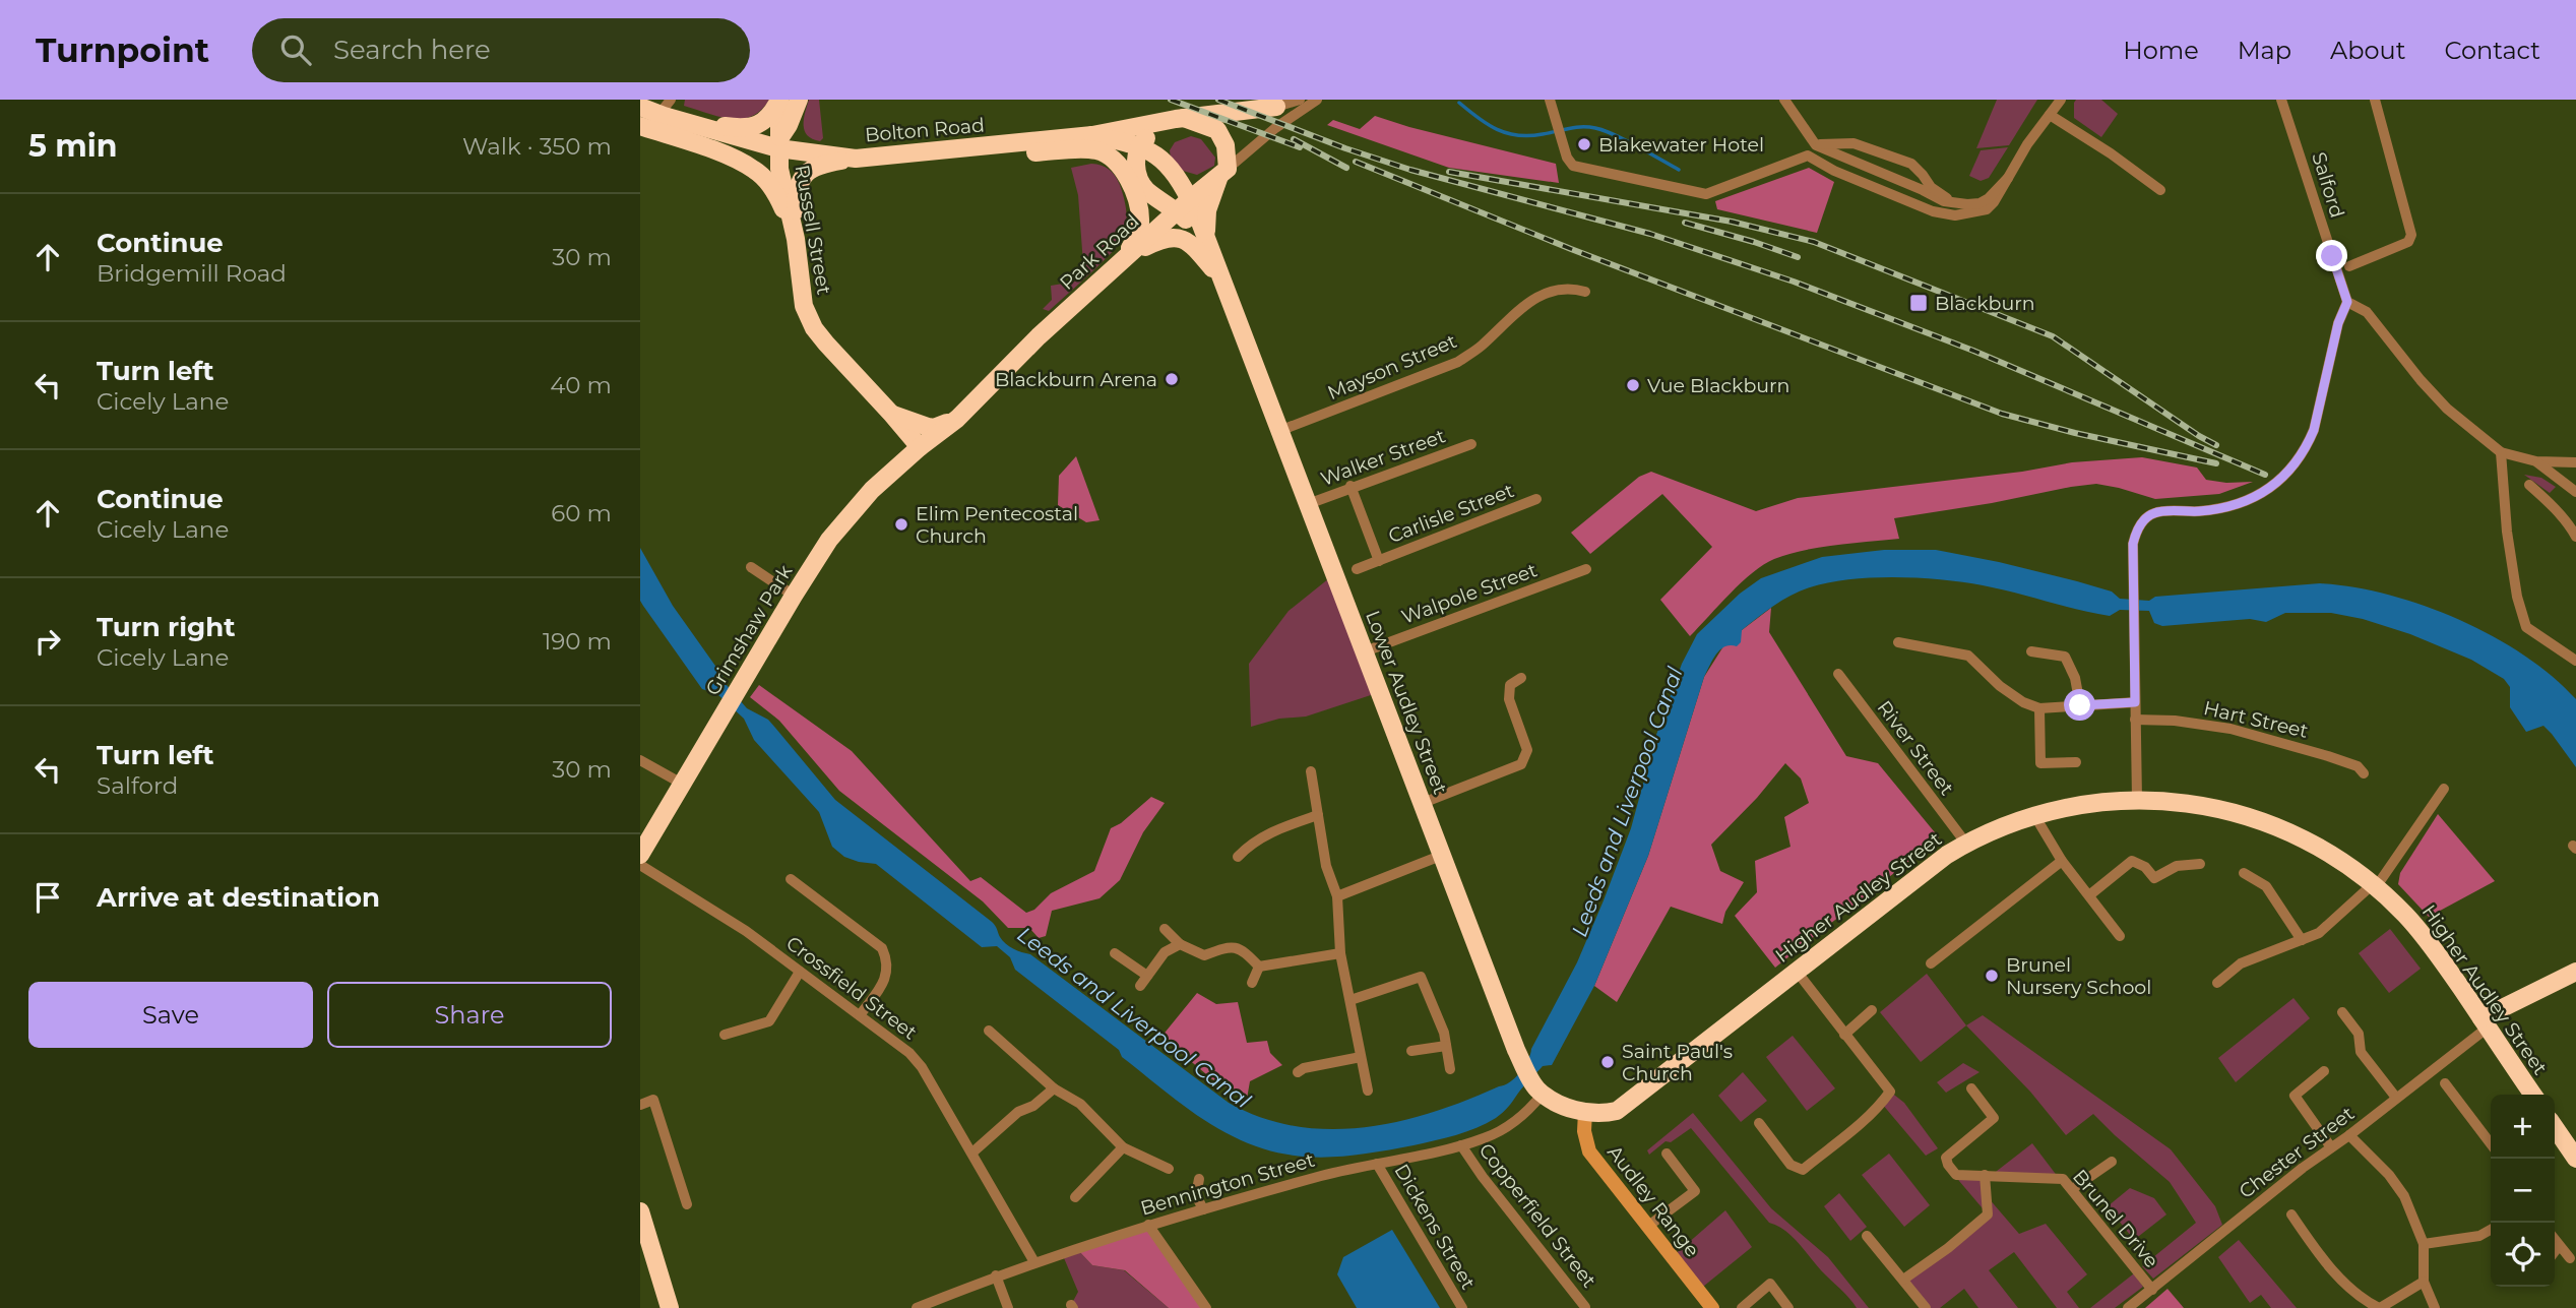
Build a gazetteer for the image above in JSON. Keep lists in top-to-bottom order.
{
  "streets": {
    "highway": [
      "Bolton Road",
      "Russell Street",
      "Park Road",
      "Grimshaw Park",
      "Lower Audley Street",
      "Higher Audley Street"
    ],
    "street": [
      "Salford",
      "Mayson Street",
      "Walker Street",
      "Carlisle Street",
      "Walpole Street",
      "Hart Street",
      "River Street",
      "Crossfield Street",
      "Chester Street",
      "Bennington Street",
      "Audley Range",
      "Copperfield Street",
      "Brunel Drive",
      "Dickens Street"
    ]
  },
  "crossings": [
    ["Bolton Road", "Russell Street"],
    ["Russell Street", "Park Road"],
    ["Russell Street", "Grimshaw Park"],
    ["Park Road", "Grimshaw Park"],
    ["Park Road", "Lower Audley Street"],
    ["Mayson Street", "Lower Audley Street"],
    ["Walker Street", "Carlisle Street"],
    ["Walker Street", "Lower Audley Street"],
    ["Walpole Street", "Lower Audley Street"],
    ["Lower Audley Street", "Bennington Street"],
    ["River Street", "Higher Audley Street"],
    ["Higher Audley Street", "Chester Street"],
    ["Higher Audley Street", "Audley Range"],
    ["Crossfield Street", "Bennington Street"],
    ["Chester Street", "Brunel Drive"],
    ["Bennington Street", "Copperfield Street"],
    ["Bennington Street", "Dickens Street"]
  ],
  "water": ["Leeds and Liverpool Canal"],
  "places": {
    "other": [
      "Blakewater Hotel",
      "Blackburn Arena",
      "Vue Blackburn",
      "Elim Pentecostal Church",
      "Brunel Nursery School",
      "Saint Paul's Church"
    ],
    "transit": ["Blackburn"]
  },
  "page": {
    "header": "Turnpoint",
    "search": "Search here",
    "nav": [
      "Home",
      "Map",
      "About",
      "Contact"
    ],
    "heading": ["5 min", "Walk · 350 m"],
    "list": [
      ["Continue", "Bridgemill Road", "30 m"],
      ["Turn left", "Cicely Lane", "40 m"],
      ["Continue", "Cicely Lane", "60 m"],
      ["Turn right", "Cicely Lane", "190 m"],
      ["Turn left", "Salford", "30 m"],
      "Arrive at destination"
    ],
    "buttons": ["Save", "Share"],
    "map_buttons": ["+", "−"]
  }
}
